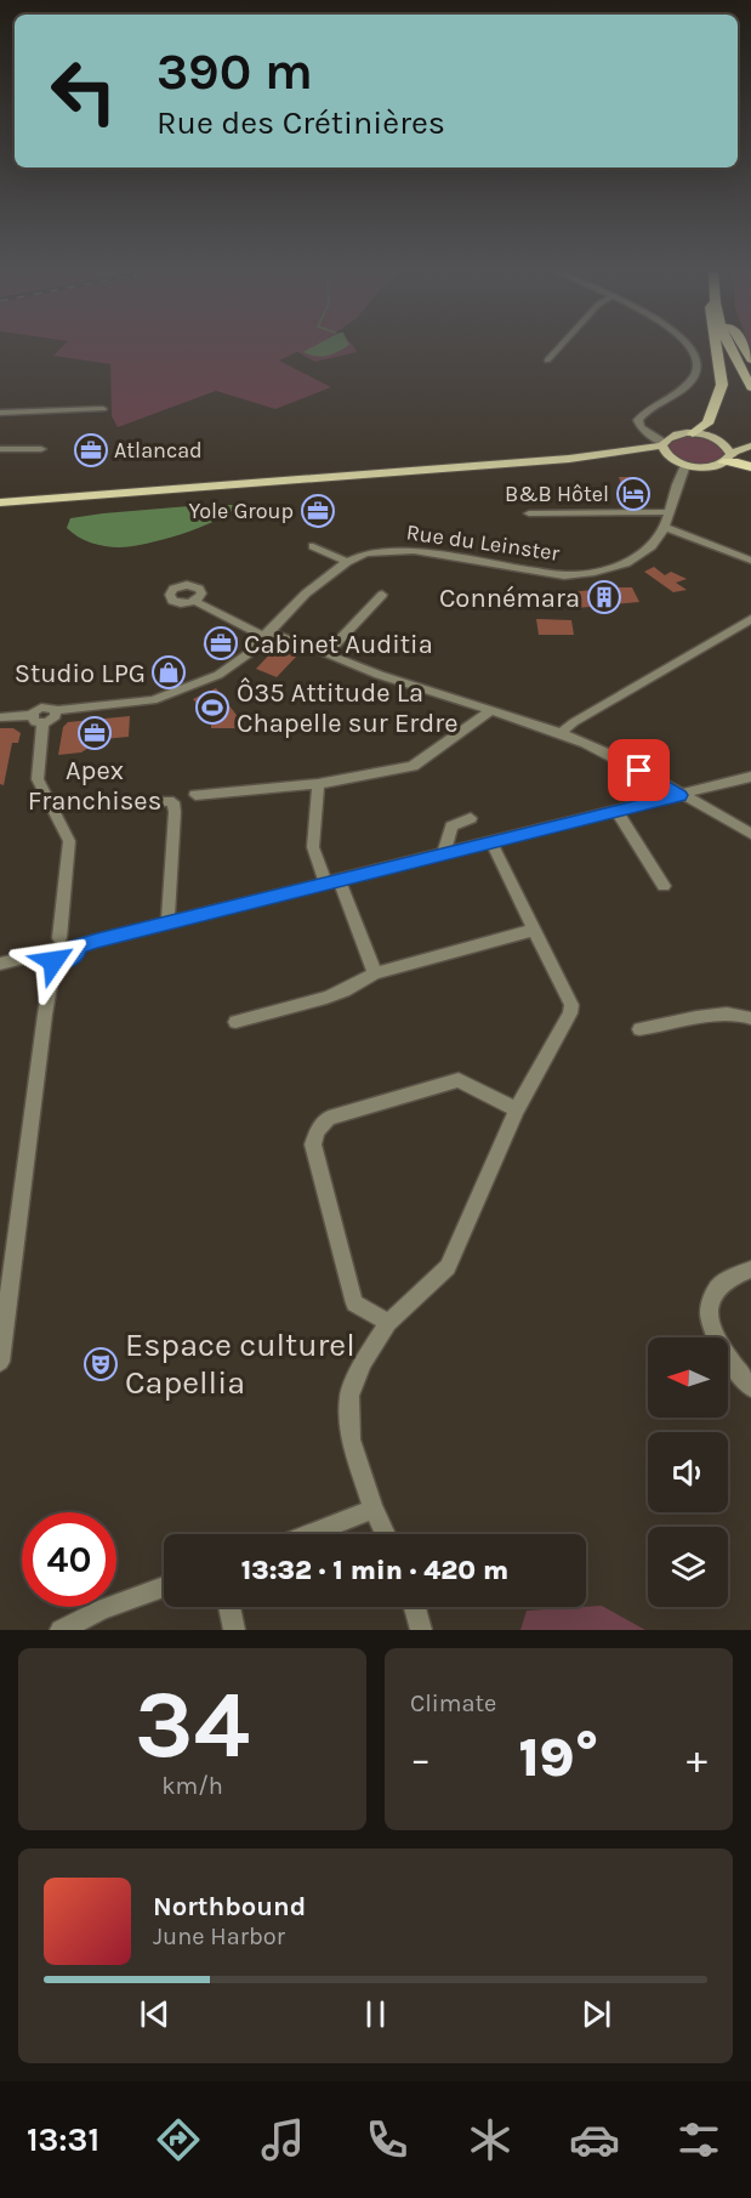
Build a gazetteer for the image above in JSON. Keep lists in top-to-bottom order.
{
  "streets": {
    "street": ["Rue du Leinster"]
  },
  "places": {
    "office": [
      "Atlancad",
      "Yole Group",
      "Cabinet Auditia",
      "Apex Franchises"
    ],
    "hotel": ["B&B Hôtel"],
    "building": ["Connémara"],
    "shop": ["Studio LPG"],
    "sports": ["Ô35 Attitude La Chapelle sur Erdre"],
    "theatre": ["Espace culturel Capellia"]
  },
  "north": "left",
  "page": {
    "turn": ["390 m", "Rue des Crétinières"],
    "limit": "40",
    "trip": "13:32 · 1 min · 420 m",
    "tile": [
      ["34", "km/h"],
      "Climate"
    ],
    "heat": ["−", "19°", "+"],
    "song": ["Northbound", "June Harbor"],
    "tabs": "13:31"
  }
}
